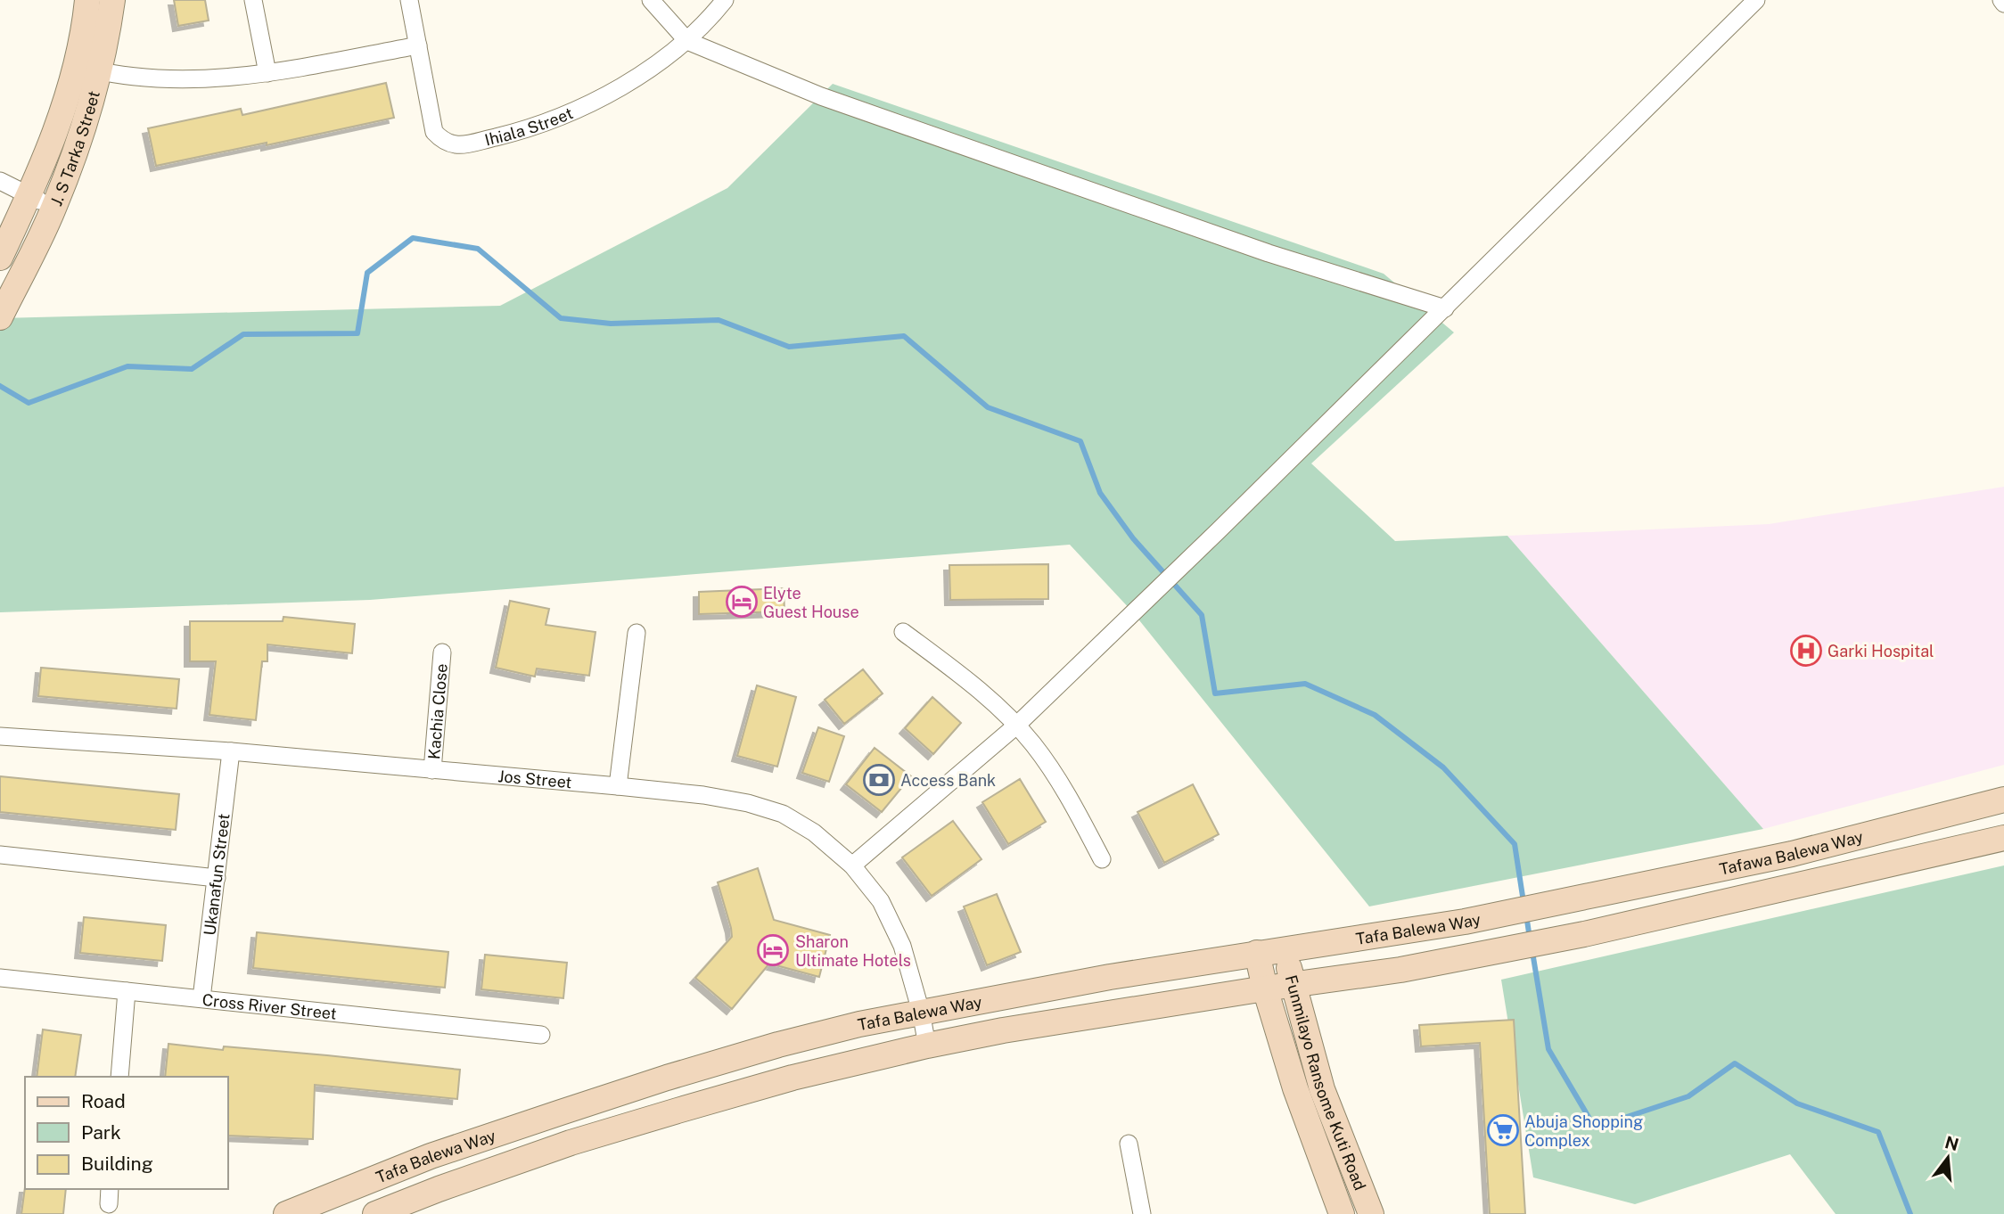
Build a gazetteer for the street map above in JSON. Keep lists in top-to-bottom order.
{
  "streets": {
    "main road": [
      "J. S Tarka Street",
      "Tafawa Balewa Way",
      "Tafa Balewa Way",
      "Funmilayo Ransome Kuti Road"
    ],
    "street": [
      "Ihiala Street",
      "Kachia Close",
      "Jos Street",
      "Ukanafun Street",
      "Cross River Street"
    ]
  },
  "crossings": [
    ["Kachia Close", "Jos Street"],
    ["Jos Street", "Ukanafun Street"],
    ["Jos Street", "Tafa Balewa Way"],
    ["Tafawa Balewa Way", "Tafa Balewa Way"],
    ["Ukanafun Street", "Cross River Street"],
    ["Tafa Balewa Way", "Funmilayo Ransome Kuti Road"]
  ],
  "places": {
    "hotel": ["Elyte Guest House", "Sharon Ultimate Hotels"],
    "hospital": ["Garki Hospital"],
    "bank": ["Access Bank"],
    "supermarket": ["Abuja Shopping Complex"]
  },
  "legend": ["Road", "Park", "Building"],
  "north": "top"
}
